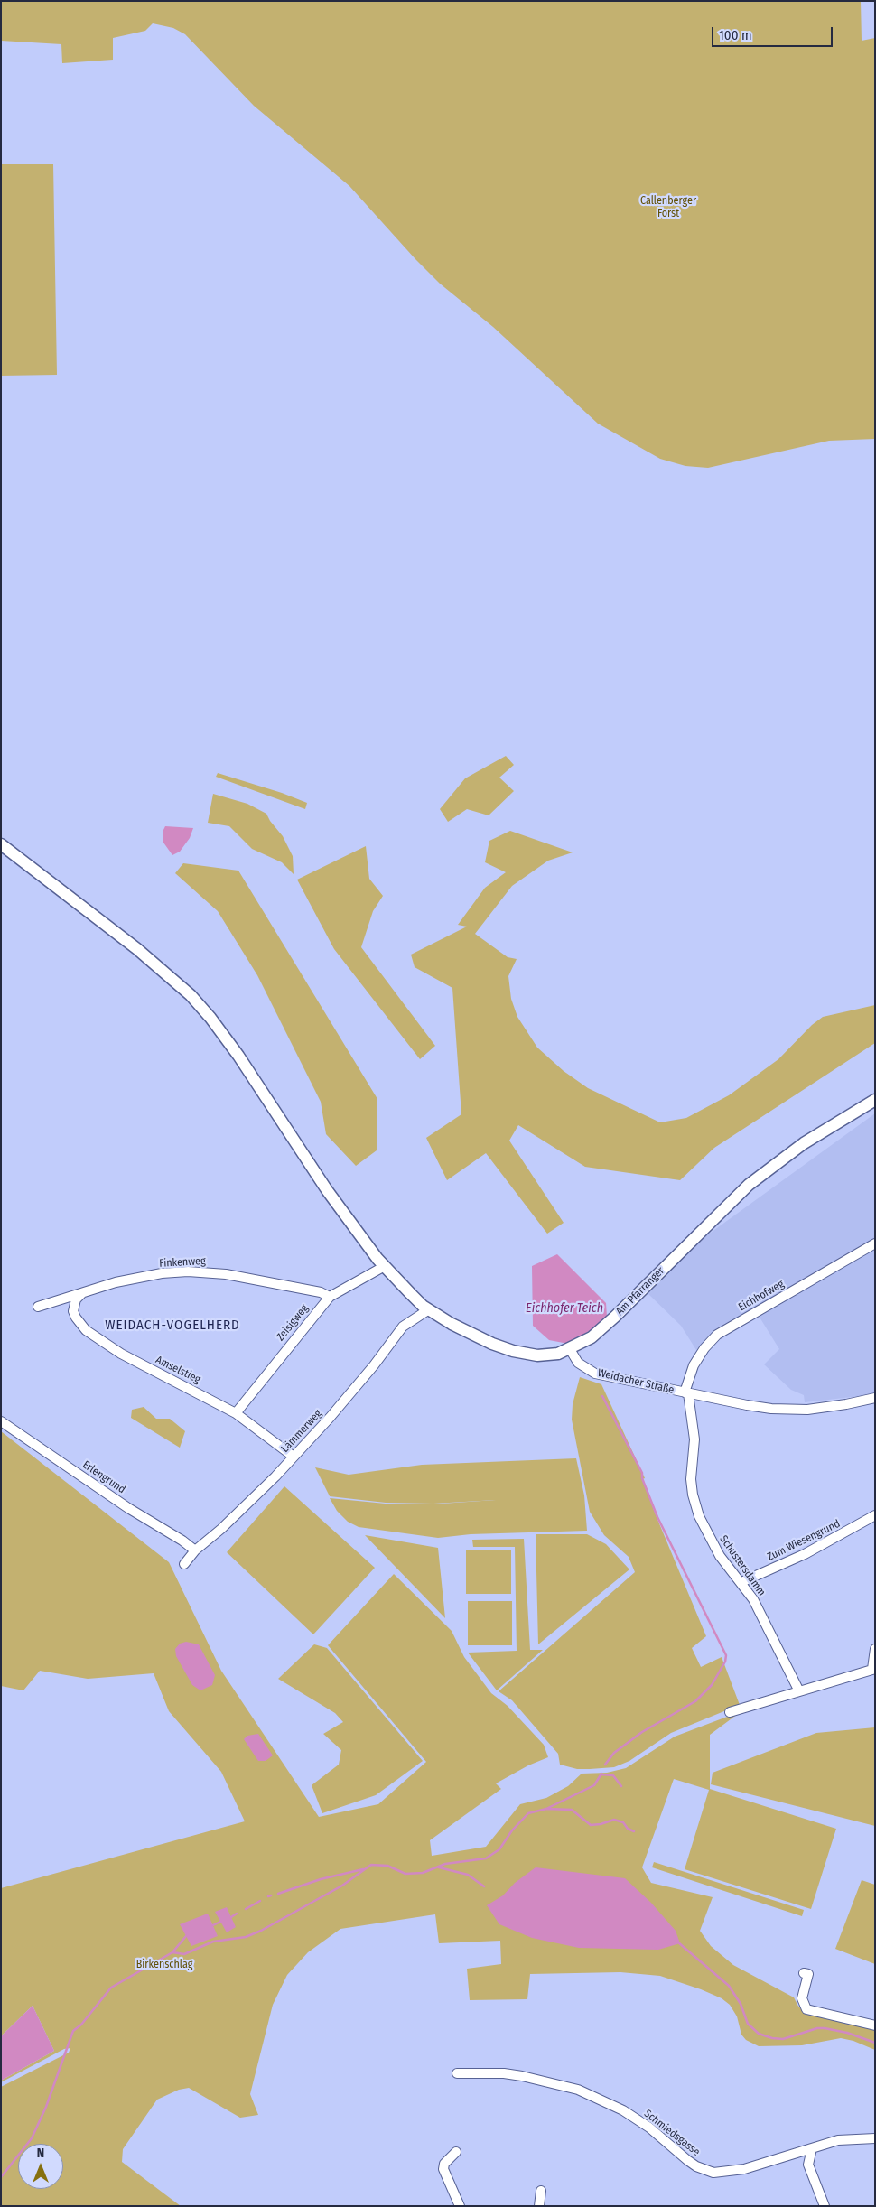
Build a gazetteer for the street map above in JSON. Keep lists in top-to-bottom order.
{
  "streets": {
    "main road": ["Am Pfarranger"],
    "street": [
      "Finkenweg",
      "Eichhofweg",
      "Zeisigweg",
      "Amselstieg",
      "Weidacher Straße",
      "Lämmerweg",
      "Erlengrund",
      "Zum Wiesengrund",
      "Schustersdamm",
      "Schmiedsgasse"
    ]
  },
  "crossings": [
    ["Finkenweg", "Zeisigweg"],
    ["Finkenweg", "Amselstieg"],
    ["Am Pfarranger", "Weidacher Straße"],
    ["Eichhofweg", "Weidacher Straße"],
    ["Eichhofweg", "Schustersdamm"],
    ["Zeisigweg", "Amselstieg"],
    ["Amselstieg", "Lämmerweg"],
    ["Weidacher Straße", "Schustersdamm"],
    ["Lämmerweg", "Erlengrund"],
    ["Zum Wiesengrund", "Schustersdamm"]
  ],
  "districts": ["WEIDACH-VOGELHERD"],
  "water": ["Eichhofer Teich"],
  "parks": ["Callenberger Forst", "Birkenschlag"],
  "scale_bar": "100 m",
  "north": "top"
}
